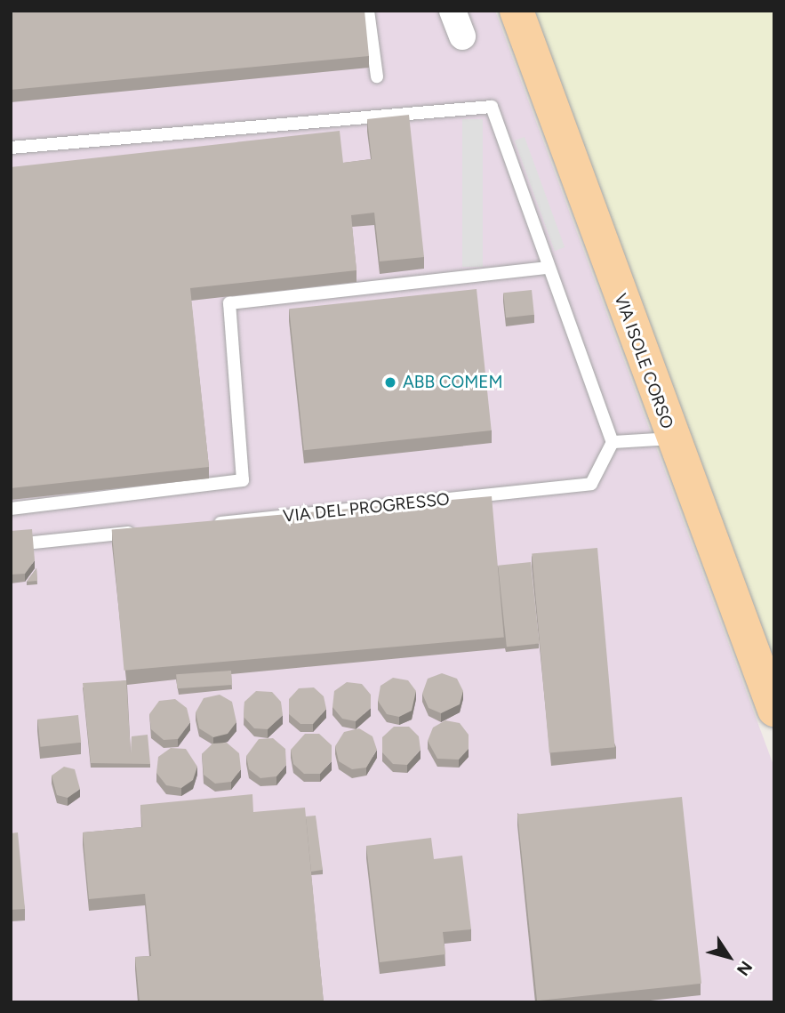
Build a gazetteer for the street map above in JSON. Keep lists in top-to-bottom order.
{
  "streets": {
    "main road": ["VIA ISOLE CORSO"],
    "lane": ["VIA DEL PROGRESSO"]
  },
  "places": ["ABB COMEM"],
  "north": "bottom right"
}
